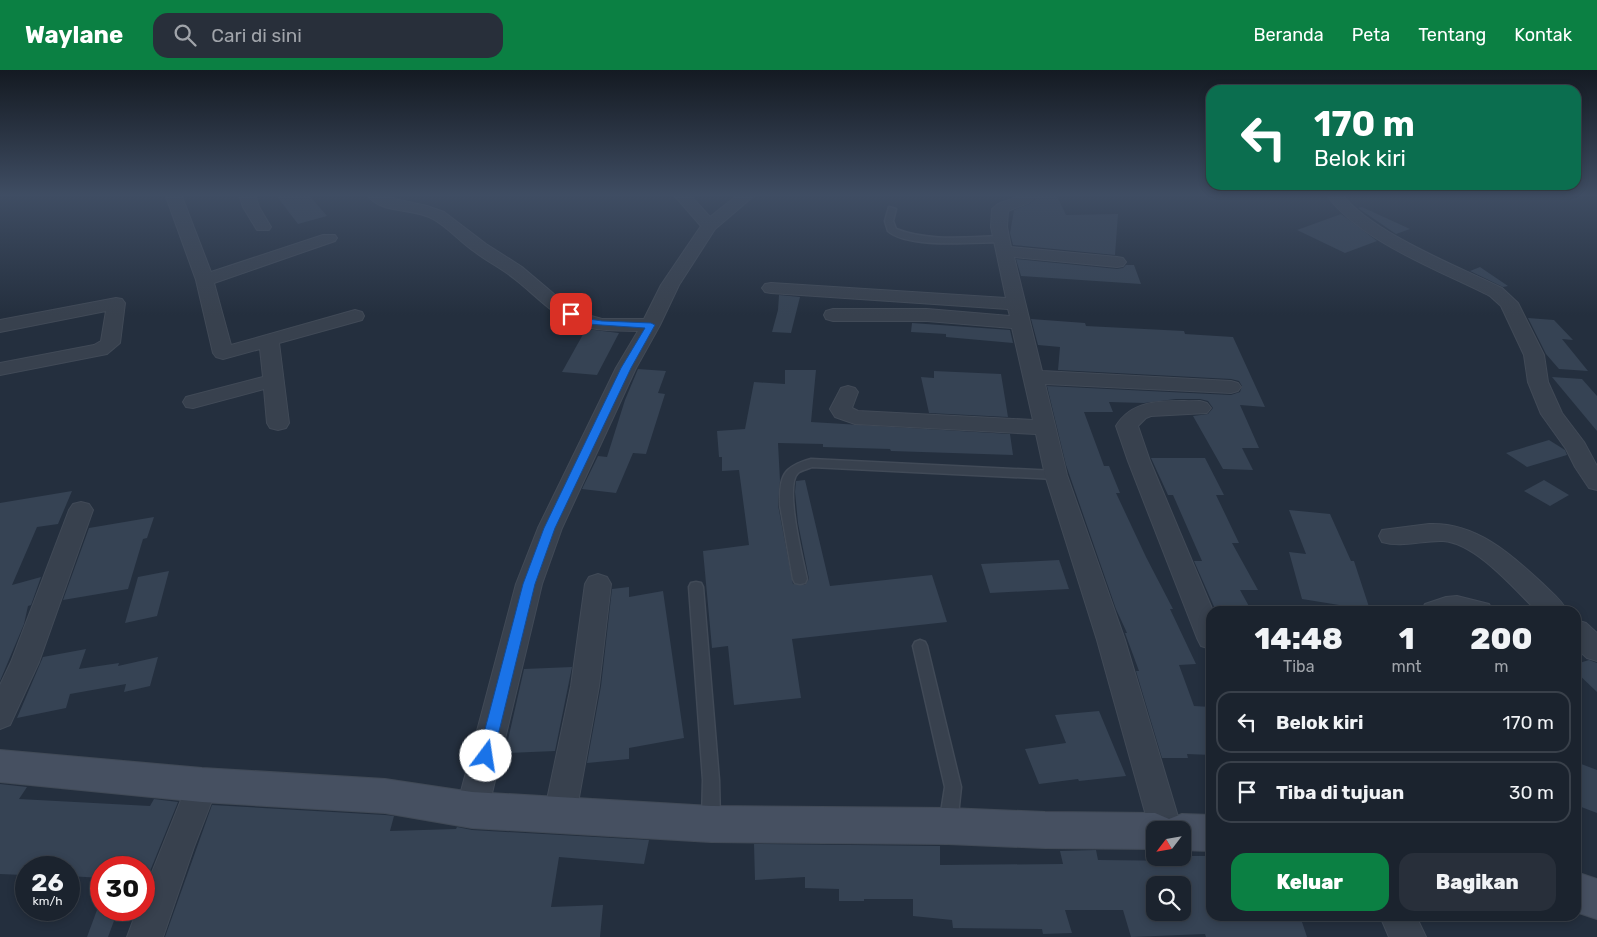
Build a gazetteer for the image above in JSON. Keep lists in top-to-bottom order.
{
  "north": "bottom left",
  "page": {
    "header": "Waylane",
    "search": "Cari di sini",
    "nav": [
      "Beranda",
      "Peta",
      "Tentang",
      "Kontak"
    ],
    "turn": ["170 m", "Belok kiri"],
    "eta": [
      "14:48",
      "Tiba",
      "1",
      "mnt",
      "200",
      "m"
    ],
    "list": [
      {
        "name": "Belok kiri",
        "value": "170 m"
      },
      {
        "name": "Tiba di tujuan",
        "value": "30 m"
      }
    ],
    "buttons": ["Keluar", "Bagikan"],
    "speed": "26 km/h",
    "limit": "30"
  }
}
